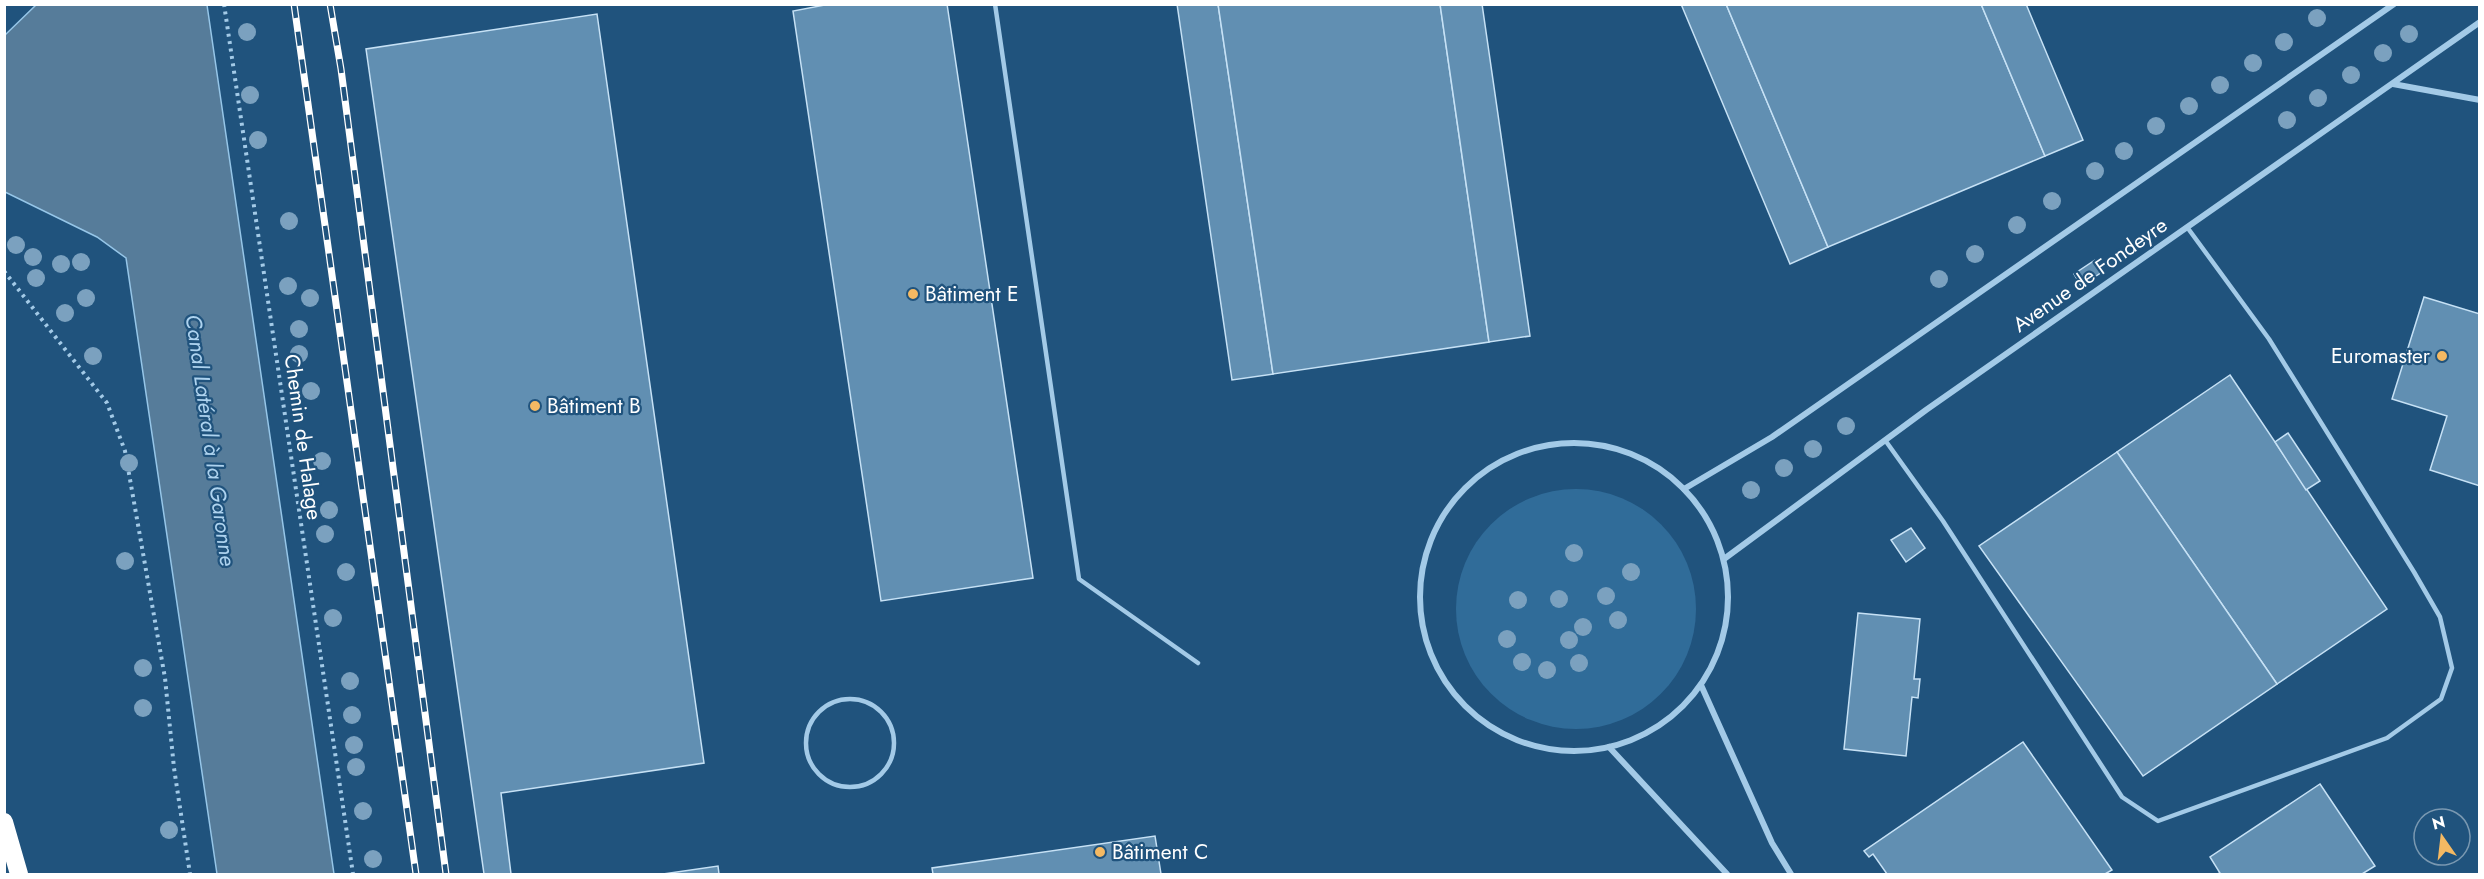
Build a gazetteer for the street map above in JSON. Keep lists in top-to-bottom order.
{
  "streets": {
    "street": ["Avenue de Fondeyre"],
    "path": ["Chemin de Halage"]
  },
  "water": ["Canal Latéral à la Garonne"],
  "places": [
    "Bâtiment E",
    "Euromaster",
    "Bâtiment B",
    "Bâtiment C"
  ],
  "north": "top"
}
